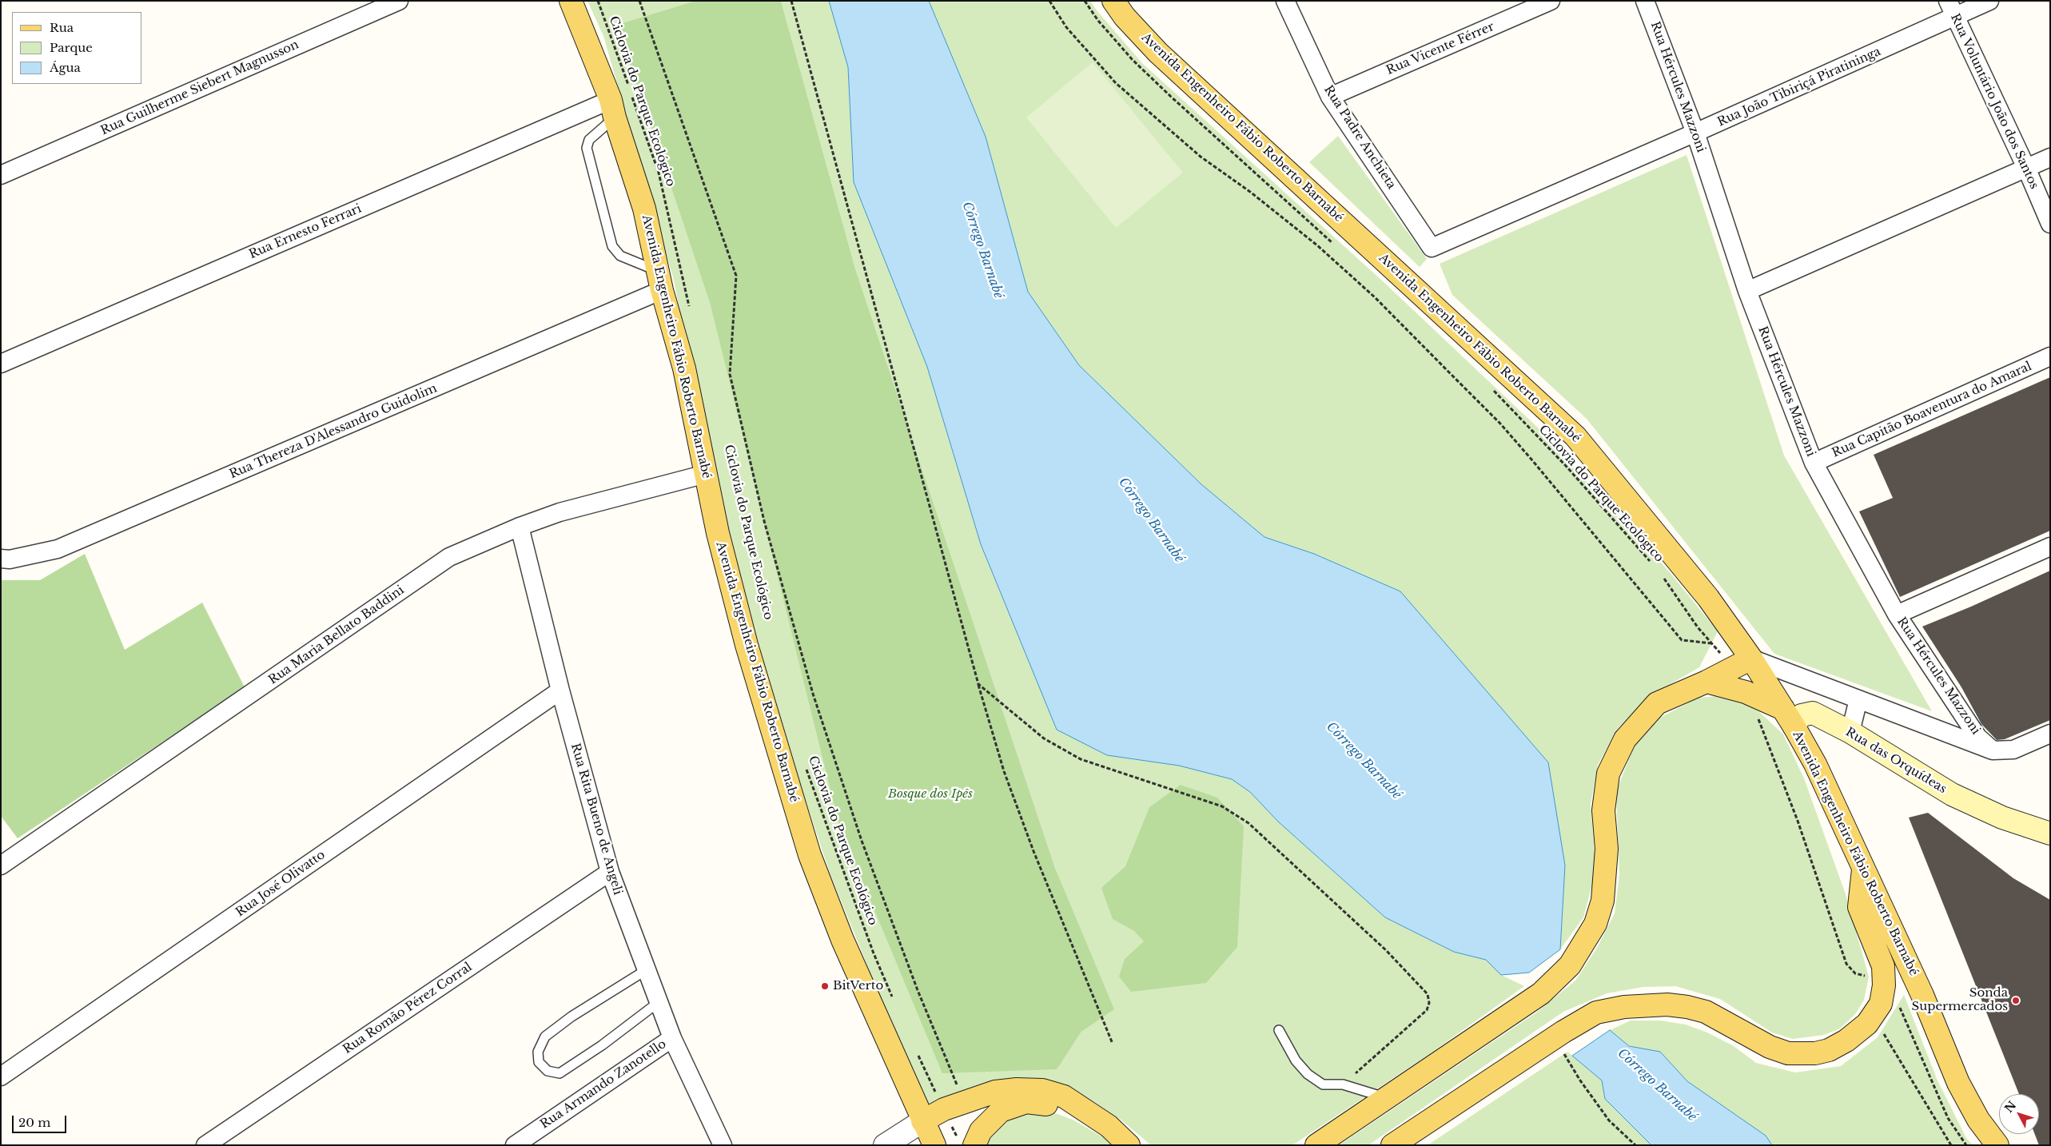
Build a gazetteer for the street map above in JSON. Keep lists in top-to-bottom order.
{
  "streets": {
    "main road": ["Avenida Engenheiro Fábio Roberto Barnabé", "Rua das Orquídeas"],
    "street": [
      "Rua Vicente Férrer",
      "Rua Hércules Mazzoni",
      "Rua João Tibiriçá Piratininga",
      "Rua Guilherme Siebert Magnusson",
      "Rua Voluntário João dos Santos",
      "Rua Padre Anchieta",
      "Rua Ernesto Ferrari",
      "Rua Capitão Boaventura do Amaral",
      "Rua Thereza D'Alessandro Guidolim",
      "Rua Maria Bellato Baddini",
      "Rua Rita Bueno de Angeli",
      "Rua José Olivatto",
      "Rua Romão Pérez Corral",
      "Rua Armando Zanotello"
    ],
    "path": ["Ciclovia do Parque Ecológico"]
  },
  "crossings": [
    ["Rua Vicente Férrer", "Rua Padre Anchieta"],
    ["Rua Hércules Mazzoni", "Rua João Tibiriçá Piratininga"],
    ["Rua Hércules Mazzoni", "Rua Capitão Boaventura do Amaral"],
    ["Rua João Tibiriçá Piratininga", "Rua Voluntário João dos Santos"],
    ["Rua João Tibiriçá Piratininga", "Rua Padre Anchieta"],
    ["Avenida Engenheiro Fábio Roberto Barnabé", "Rua Ernesto Ferrari"],
    ["Avenida Engenheiro Fábio Roberto Barnabé", "Rua Thereza D'Alessandro Guidolim"],
    ["Avenida Engenheiro Fábio Roberto Barnabé", "Rua Maria Bellato Baddini"],
    ["Avenida Engenheiro Fábio Roberto Barnabé", "Rua das Orquídeas"],
    ["Rua Maria Bellato Baddini", "Rua Rita Bueno de Angeli"],
    ["Rua Rita Bueno de Angeli", "Rua José Olivatto"],
    ["Rua Rita Bueno de Angeli", "Rua Romão Pérez Corral"],
    ["Rua Rita Bueno de Angeli", "Rua Armando Zanotello"]
  ],
  "water": ["Córrego Barnabé"],
  "parks": ["Bosque dos Ipês"],
  "places": ["BitVerto", "Sonda Supermercados"],
  "legend": ["Rua", "Parque", "Água"],
  "scale_bar": "20 m",
  "north": "top left"
}
